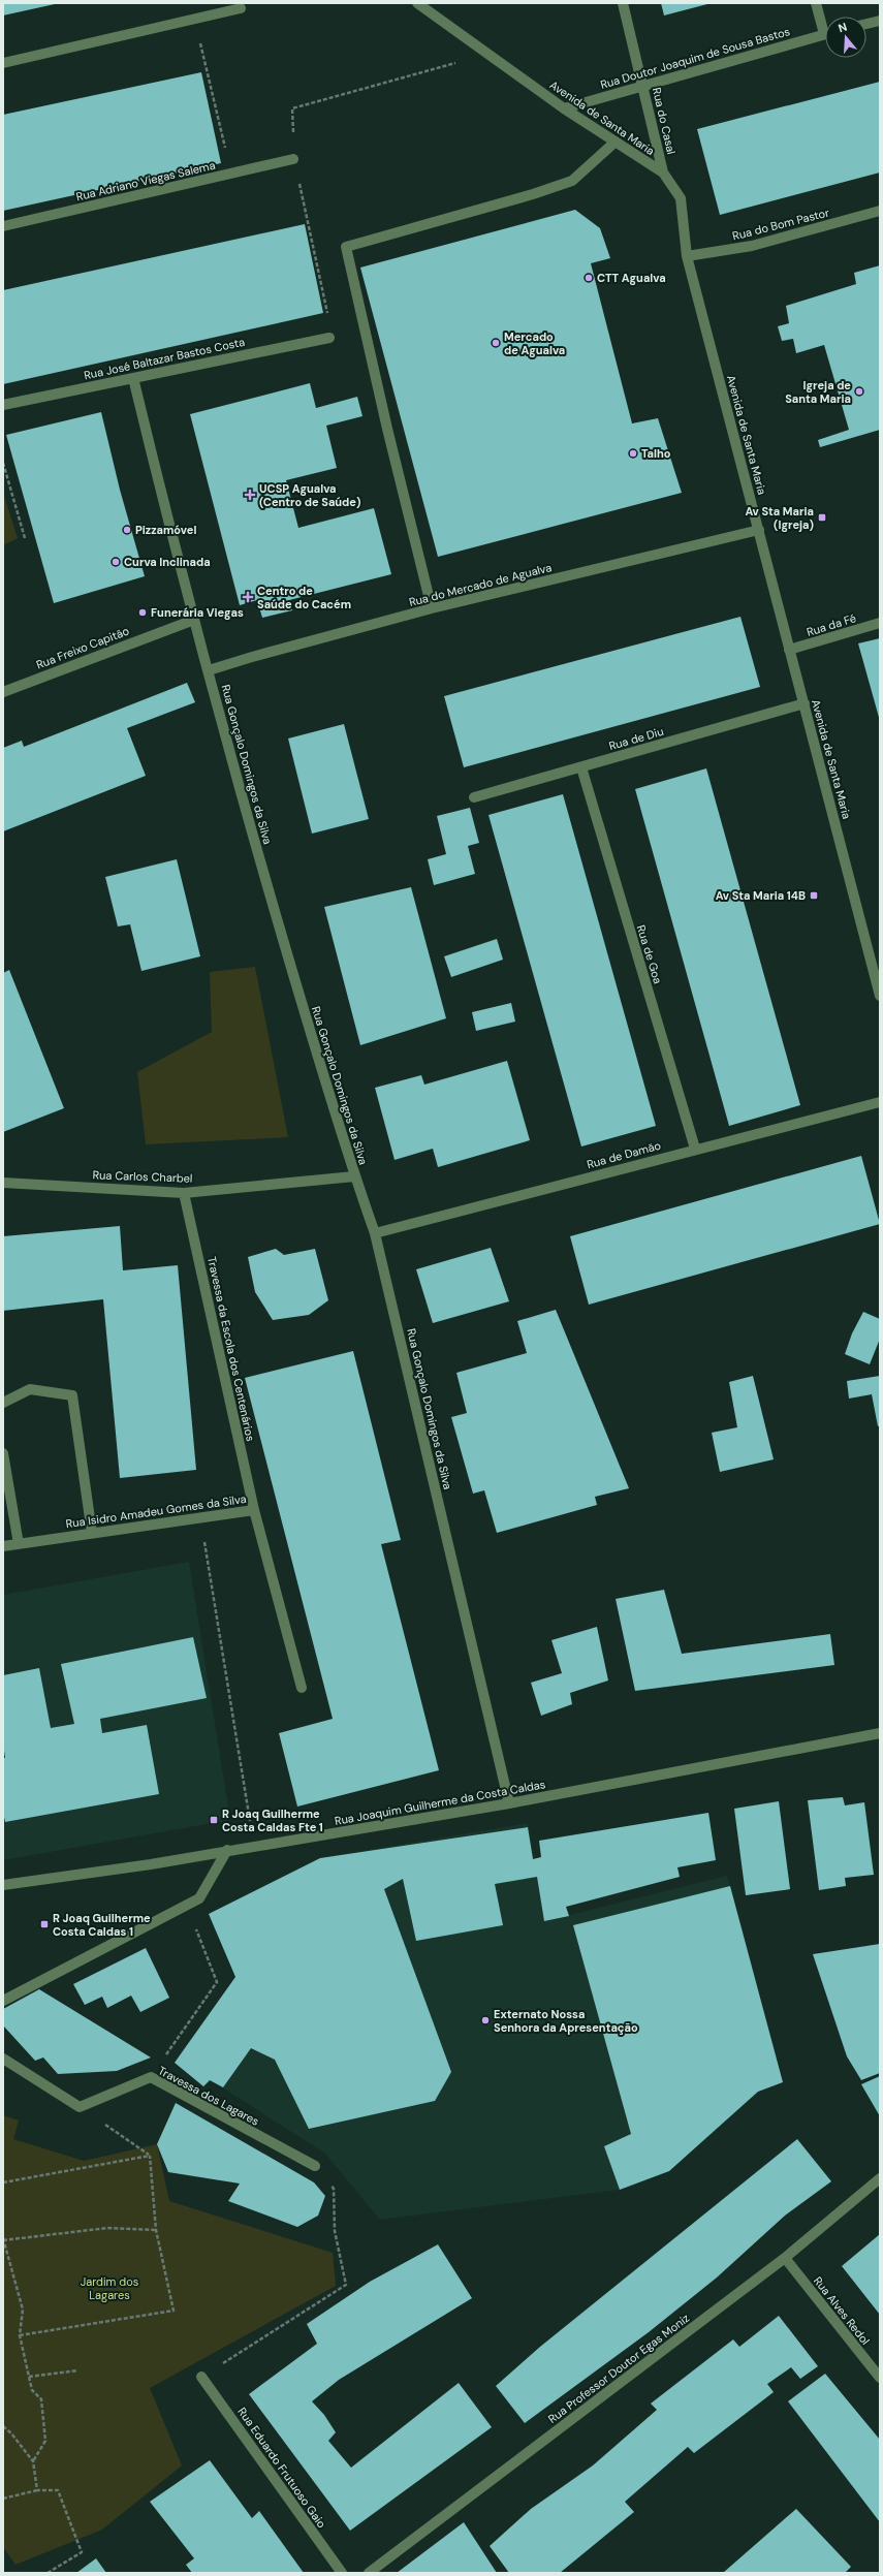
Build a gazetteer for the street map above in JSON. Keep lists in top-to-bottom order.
{
  "streets": {
    "street": [
      "Rua Doutor Joaquim de Sousa Bastos",
      "Avenida de Santa Maria",
      "Rua do Casal",
      "Rua Adriano Viegas Salema",
      "Rua do Bom Pastor",
      "Rua José Baltazar Bastos Costa",
      "Rua do Mercado de Agualva",
      "Rua da Fé",
      "Rua Freixo Capitão",
      "Rua de Diu",
      "Rua Gonçalo Domingos da Silva",
      "Rua de Goa",
      "Rua de Damão",
      "Rua Carlos Charbel",
      "Travessa da Escola dos Centenários",
      "Rua Isidro Amadeu Gomes da Silva",
      "Rua Joaquim Guilherme da Costa Caldas",
      "Travessa dos Lagares",
      "Rua Alves Redol",
      "Rua Professor Doutor Egas Moniz",
      "Rua Eduardo Frutuoso Gaio"
    ]
  },
  "crossings": [
    ["Rua Doutor Joaquim de Sousa Bastos", "Avenida de Santa Maria"],
    ["Rua Doutor Joaquim de Sousa Bastos", "Rua do Casal"],
    ["Avenida de Santa Maria", "Rua do Casal"],
    ["Avenida de Santa Maria", "Rua do Bom Pastor"],
    ["Avenida de Santa Maria", "Rua do Mercado de Agualva"],
    ["Avenida de Santa Maria", "Rua da Fé"],
    ["Avenida de Santa Maria", "Rua de Diu"],
    ["Rua José Baltazar Bastos Costa", "Rua Gonçalo Domingos da Silva"],
    ["Rua do Mercado de Agualva", "Rua Gonçalo Domingos da Silva"],
    ["Rua Freixo Capitão", "Rua Gonçalo Domingos da Silva"],
    ["Rua de Diu", "Rua de Goa"],
    ["Rua Gonçalo Domingos da Silva", "Rua de Damão"],
    ["Rua Gonçalo Domingos da Silva", "Rua Carlos Charbel"],
    ["Rua Gonçalo Domingos da Silva", "Rua Joaquim Guilherme da Costa Caldas"],
    ["Rua de Goa", "Rua de Damão"],
    ["Rua Carlos Charbel", "Travessa da Escola dos Centenários"],
    ["Travessa da Escola dos Centenários", "Rua Isidro Amadeu Gomes da Silva"],
    ["Rua Alves Redol", "Rua Professor Doutor Egas Moniz"]
  ],
  "parks": ["Jardim dos Lagares"],
  "places": {
    "other": [
      "CTT Agualva",
      "Mercado de Agualva",
      "Igreja de Santa Maria",
      "Talho",
      "Pizzamóvel",
      "Curva Inclinada",
      "Funerária Viegas",
      "Externato Nossa Senhora da Apresentação"
    ],
    "health": ["UCSP Agualva (Centro de Saúde)", "Centro de Saúde do Cacém"],
    "transit": [
      "Av Sta Maria (Igreja)",
      "Av Sta Maria 14B",
      "R Joaq Guilherme Costa Caldas Fte 1",
      "R Joaq Guilherme Costa Caldas 1"
    ]
  },
  "north": "top"
}
